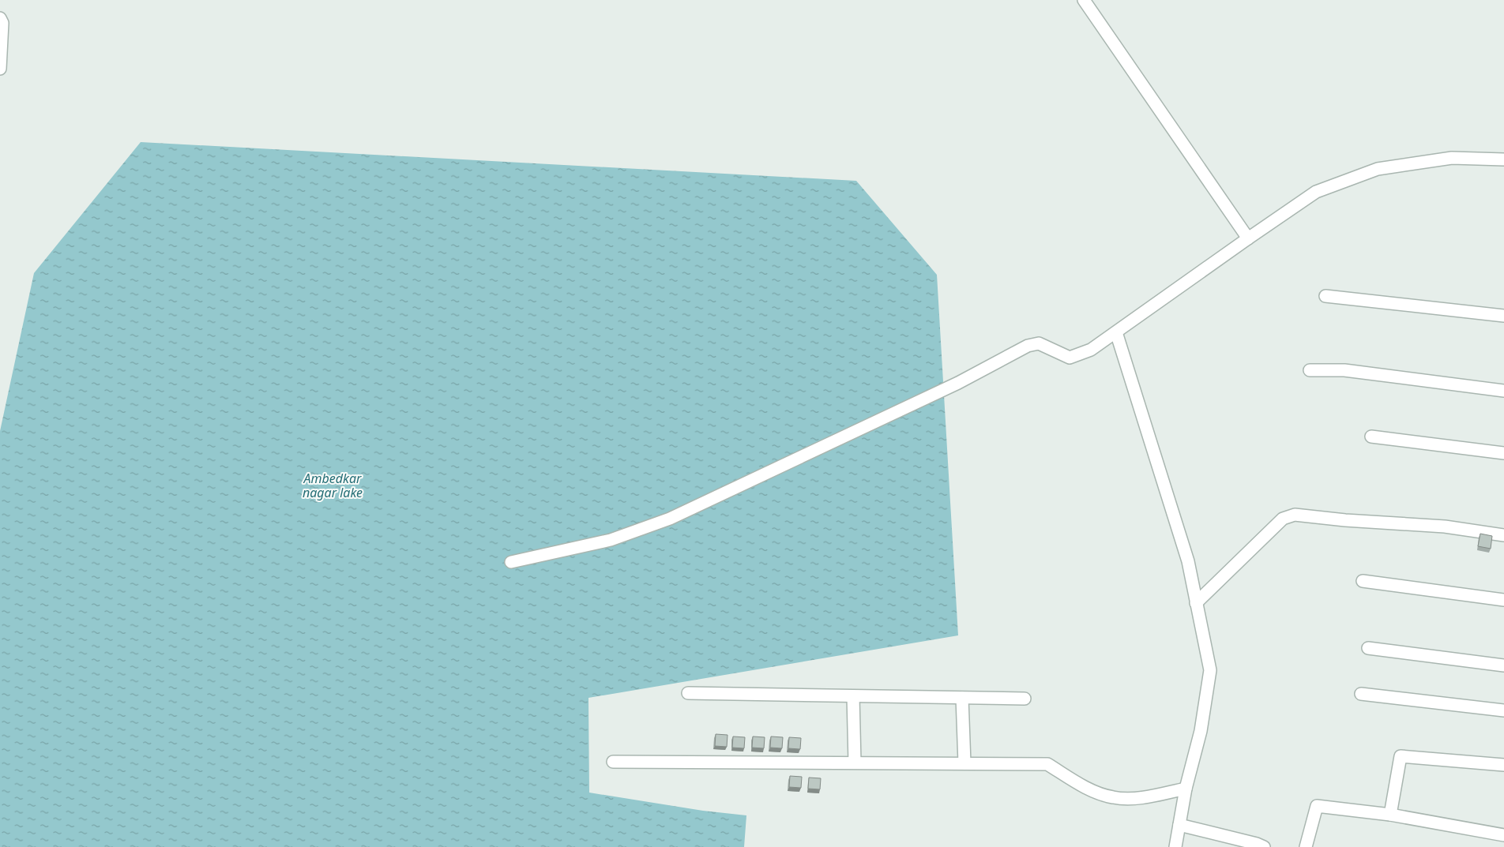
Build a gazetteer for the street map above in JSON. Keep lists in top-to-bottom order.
{
  "water": ["Ambedkar nagar lake"]
}
